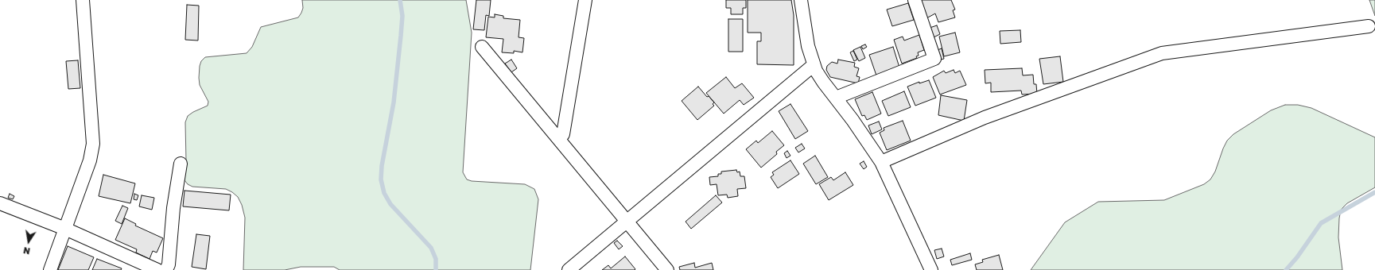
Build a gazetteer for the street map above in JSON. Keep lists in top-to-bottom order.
{
  "north": "bottom"
}
